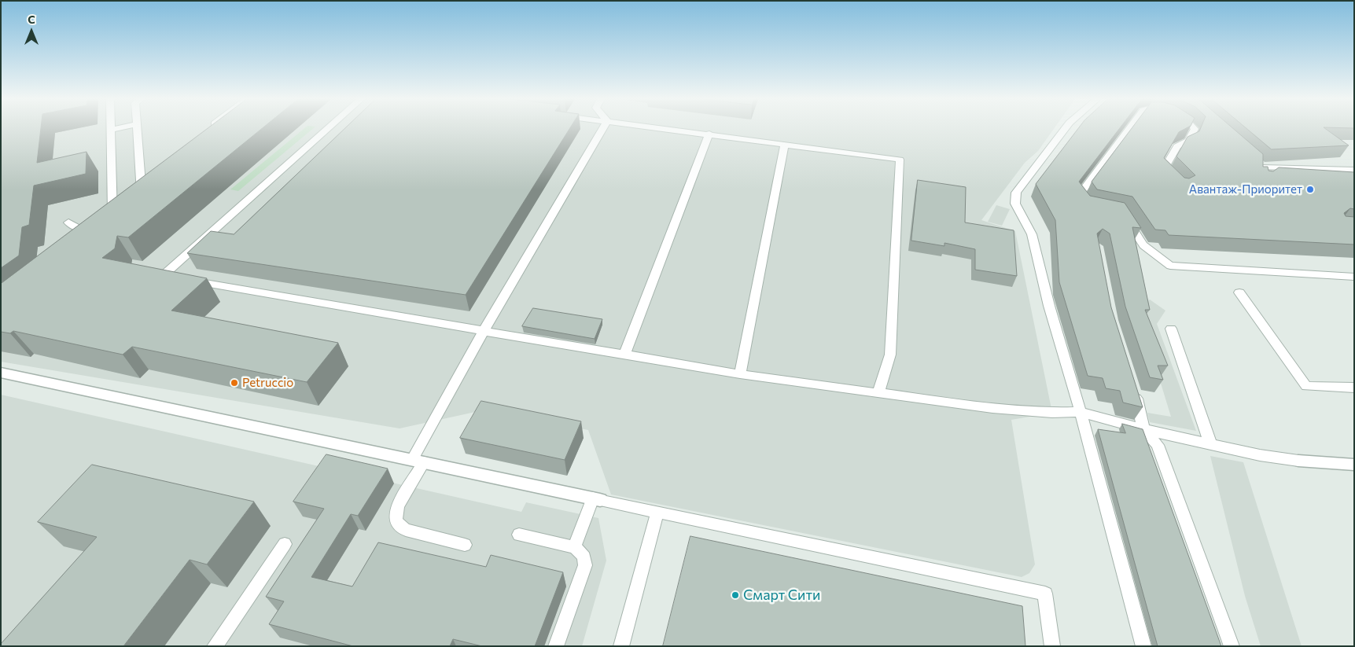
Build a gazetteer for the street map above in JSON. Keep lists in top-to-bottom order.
{
  "places": ["Авантаж-Приоритет", "Petruccio", "Смарт Сити"],
  "north": "top"
}
